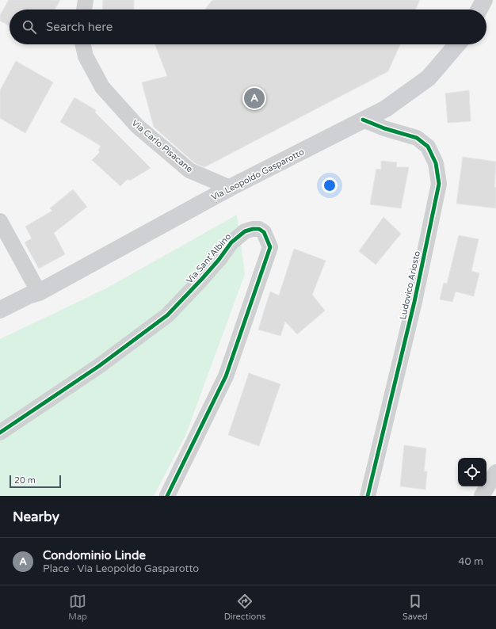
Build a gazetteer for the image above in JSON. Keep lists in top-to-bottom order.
{
  "streets": {
    "main road": ["Via Leopoldo Gasparotto"],
    "street": ["Via Carlo Pisacane", "Via Sant'Albino", "Ludovico Ariosto"]
  },
  "crossings": [
    ["Via Carlo Pisacane", "Via Leopoldo Gasparotto"],
    ["Via Leopoldo Gasparotto", "Ludovico Ariosto"]
  ],
  "scale_bar": "20 m",
  "page": {
    "search": "Search here",
    "pins": "A",
    "scale": "20 m",
    "heading": "Nearby",
    "list": [
      {
        "mark": "A",
        "name": "Condominio Linde",
        "note": "Place · Via Leopoldo Gasparotto",
        "value": "40 m"
      }
    ],
    "nav": ["Map", "Directions", "Saved"]
  }
}
